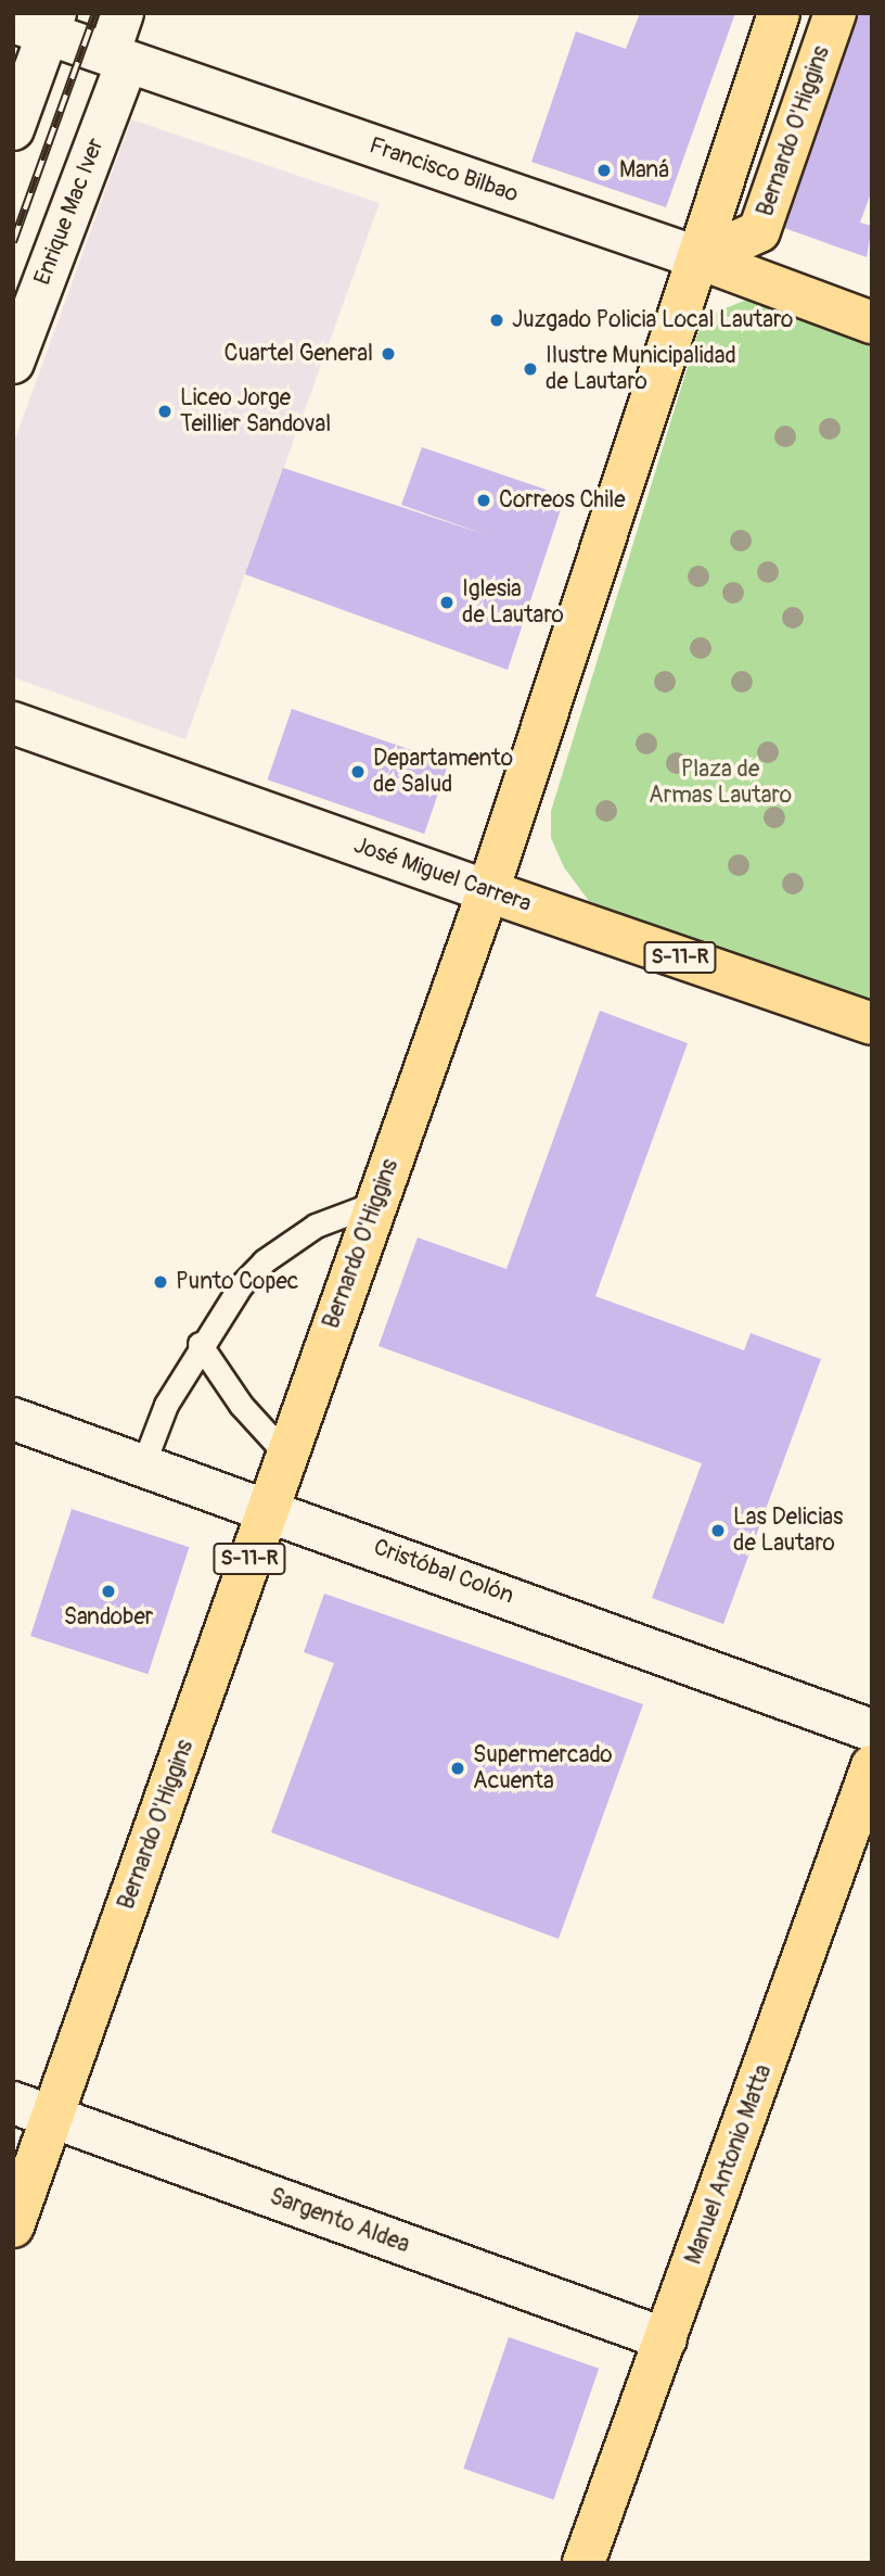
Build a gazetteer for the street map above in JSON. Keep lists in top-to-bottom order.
{
  "streets": {
    "main road": [
      "Bernardo O'Higgins",
      "Francisco Bilbao",
      "José Miguel Carrera",
      "S-11-R",
      "Manuel Antonio Matta"
    ],
    "street": ["Enrique Mac Iver", "Cristóbal Colón", "Sargento Aldea"]
  },
  "crossings": [
    ["Bernardo O'Higgins", "Francisco Bilbao"],
    ["Bernardo O'Higgins", "José Miguel Carrera"],
    ["Bernardo O'Higgins", "Cristóbal Colón"],
    ["Bernardo O'Higgins", "Sargento Aldea"],
    ["Francisco Bilbao", "Enrique Mac Iver"],
    ["Manuel Antonio Matta", "Sargento Aldea"]
  ],
  "parks": ["Plaza de Armas Lautaro"],
  "places": [
    "Maná",
    "Juzgado Policia Local Lautaro",
    "Cuartel General",
    "Ilustre Municipalidad de Lautaro",
    "Liceo Jorge Teillier Sandoval",
    "Correos Chile",
    "Iglesia de Lautaro",
    "Departamento de Salud",
    "Punto Copec",
    "Las Delicias de Lautaro",
    "Sandober",
    "Supermercado Acuenta"
  ]
}
